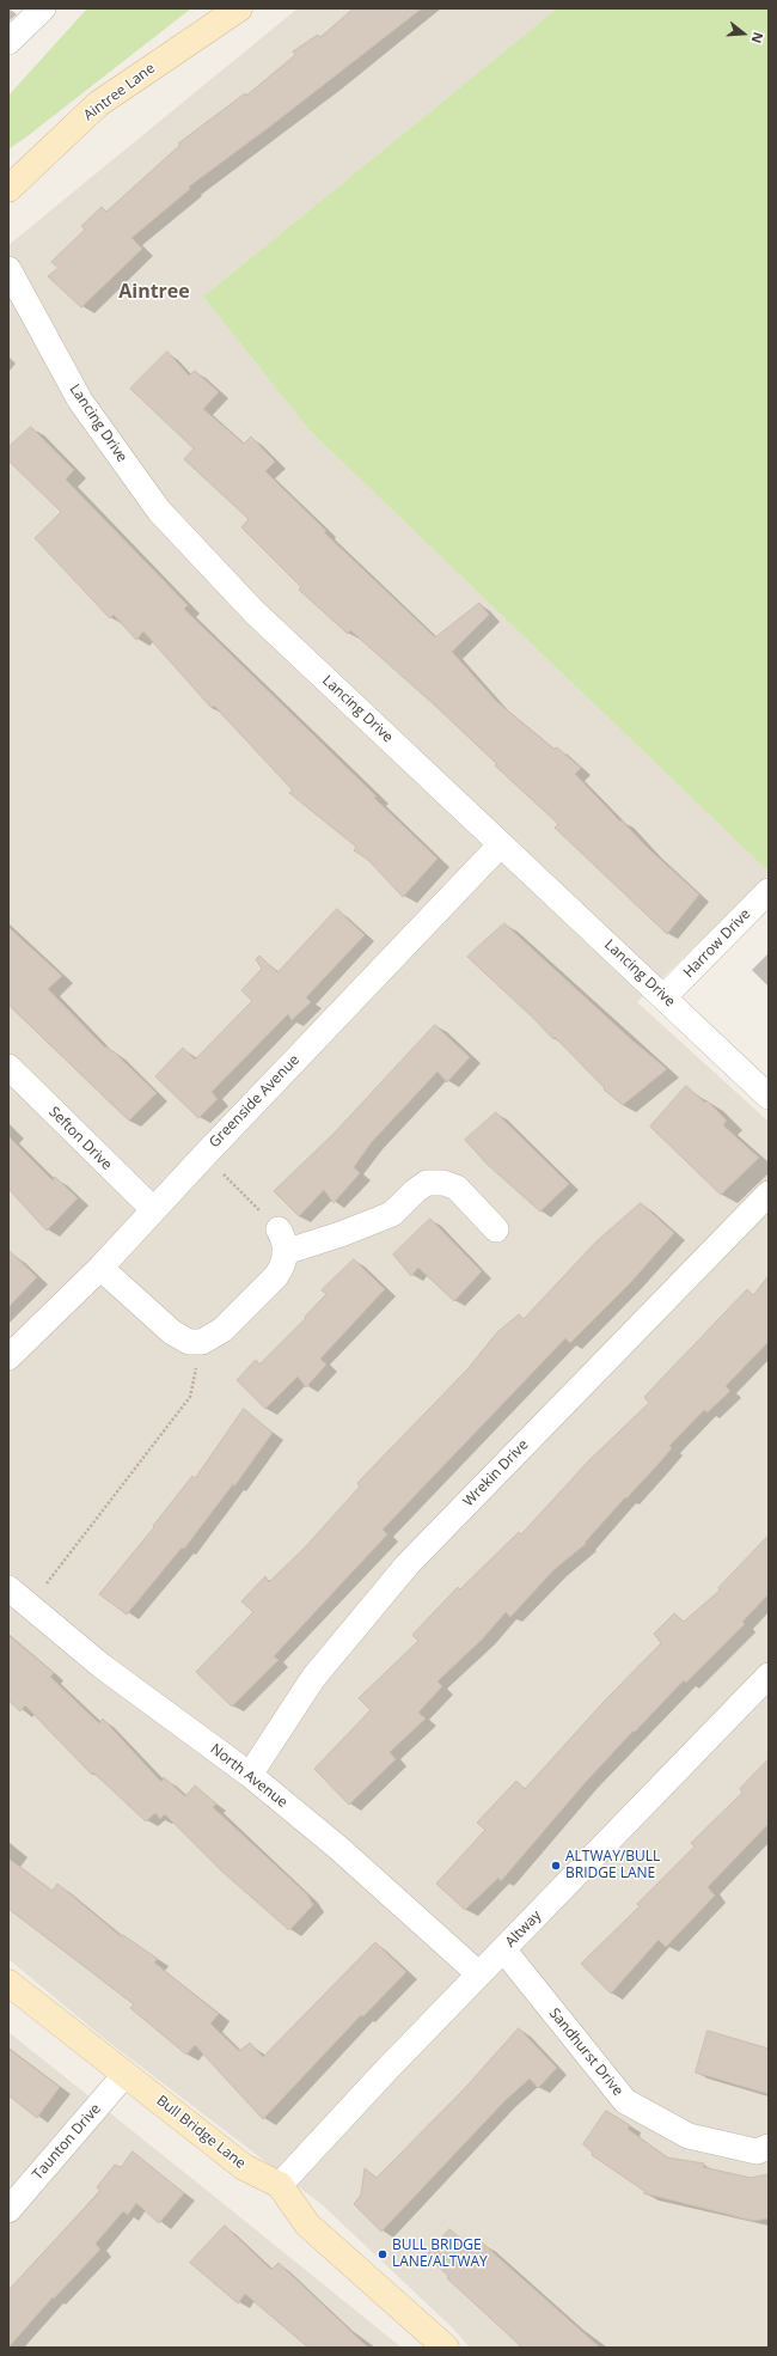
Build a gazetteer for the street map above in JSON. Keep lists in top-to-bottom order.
{
  "streets": {
    "street": [
      "Aintree Lane",
      "Lancing Drive",
      "Harrow Drive",
      "Greenside Avenue",
      "Sefton Drive",
      "Wrekin Drive",
      "North Avenue",
      "Altway",
      "Sandhurst Drive",
      "Bull Bridge Lane",
      "Taunton Drive"
    ]
  },
  "crossings": [
    ["Lancing Drive", "Harrow Drive"],
    ["Lancing Drive", "Greenside Avenue"],
    ["Greenside Avenue", "Sefton Drive"],
    ["Wrekin Drive", "North Avenue"],
    ["North Avenue", "Altway"],
    ["Altway", "Sandhurst Drive"],
    ["Altway", "Bull Bridge Lane"],
    ["Bull Bridge Lane", "Taunton Drive"]
  ],
  "districts": ["Aintree"],
  "places": ["ALTWAY/BULL BRIDGE LANE", "BULL BRIDGE LANE/ALTWAY"],
  "north": "right"
}
